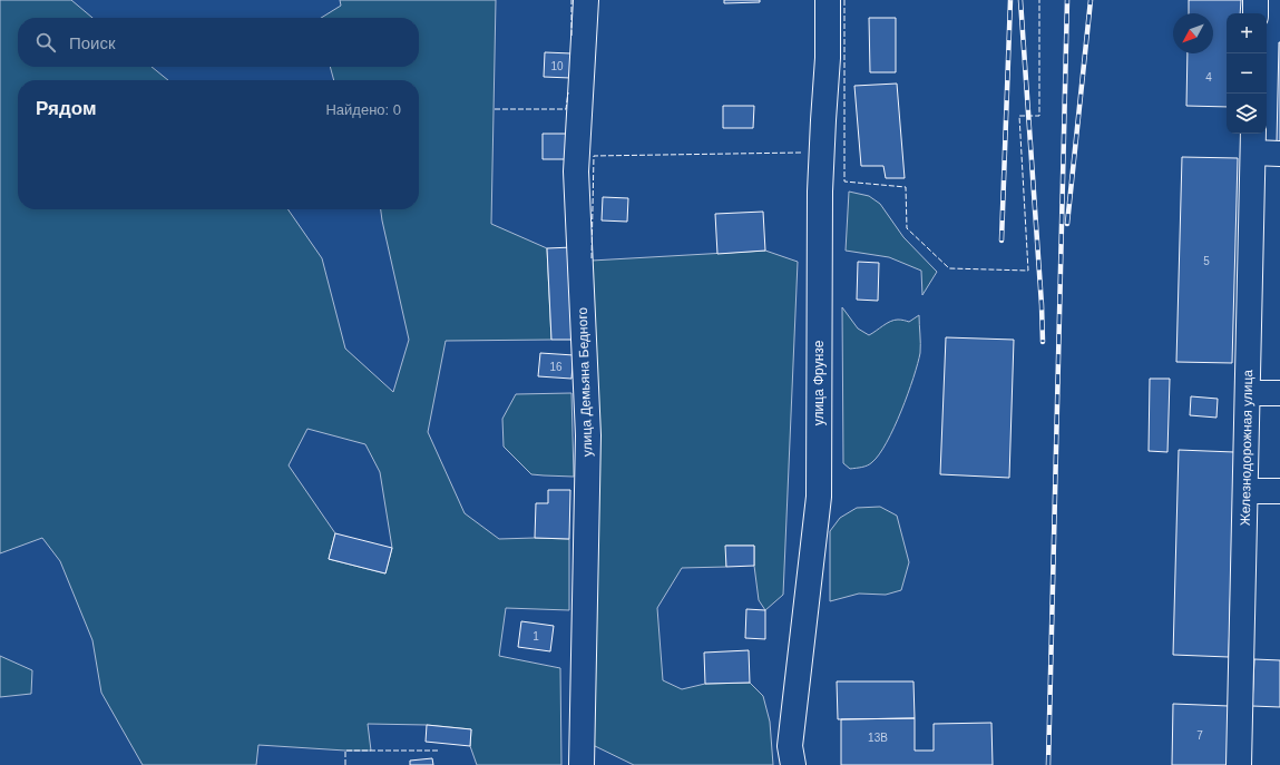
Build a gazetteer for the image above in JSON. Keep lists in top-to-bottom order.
{
  "streets": {
    "street": ["улица Демьяна Бедного", "улица Фрунзе", "Железнодорожная улица"]
  },
  "house_numbers": [
    "10",
    "4",
    "5",
    "16",
    "1",
    "7",
    "13В"
  ],
  "north": "bottom left",
  "page": {
    "map_buttons": ["+", "−"],
    "search": "Поиск",
    "heading": ["Рядом", "Найдено: 0"]
  }
}
